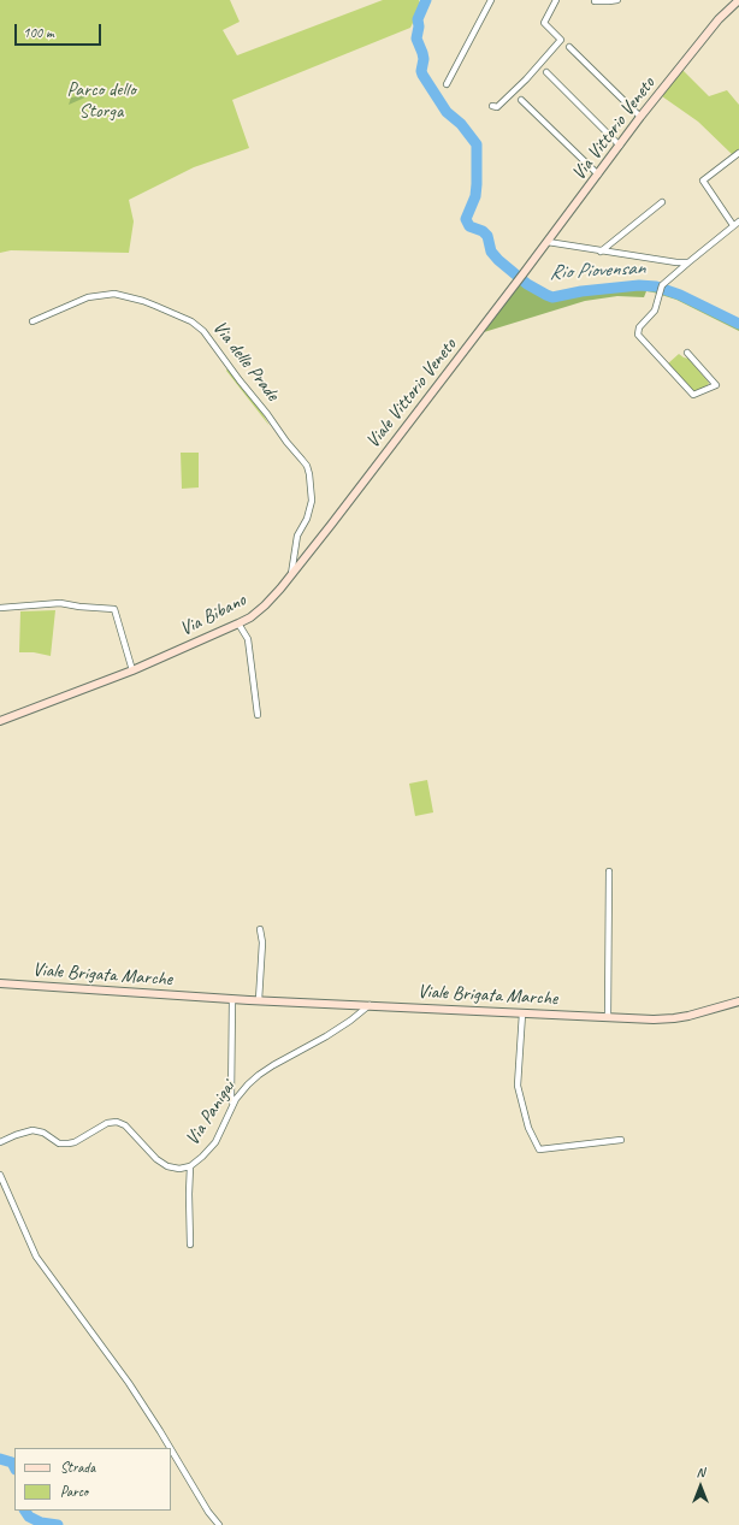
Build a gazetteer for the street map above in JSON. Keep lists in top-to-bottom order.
{
  "streets": {
    "street": [
      "Via Vittorio Veneto",
      "Via delle Prade",
      "Viale Vittorio Veneto",
      "Via Bibano",
      "Viale Brigata Marche",
      "Via Panigai"
    ]
  },
  "crossings": [
    ["Via Vittorio Veneto", "Viale Vittorio Veneto"],
    ["Via delle Prade", "Via Bibano"],
    ["Viale Vittorio Veneto", "Via Bibano"],
    ["Viale Brigata Marche", "Via Panigai"]
  ],
  "water": ["Rio Piovensan"],
  "parks": ["Parco dello Storga"],
  "legend": ["Strada", "Parco"],
  "scale_bar": "100 m",
  "north": "top"
}
